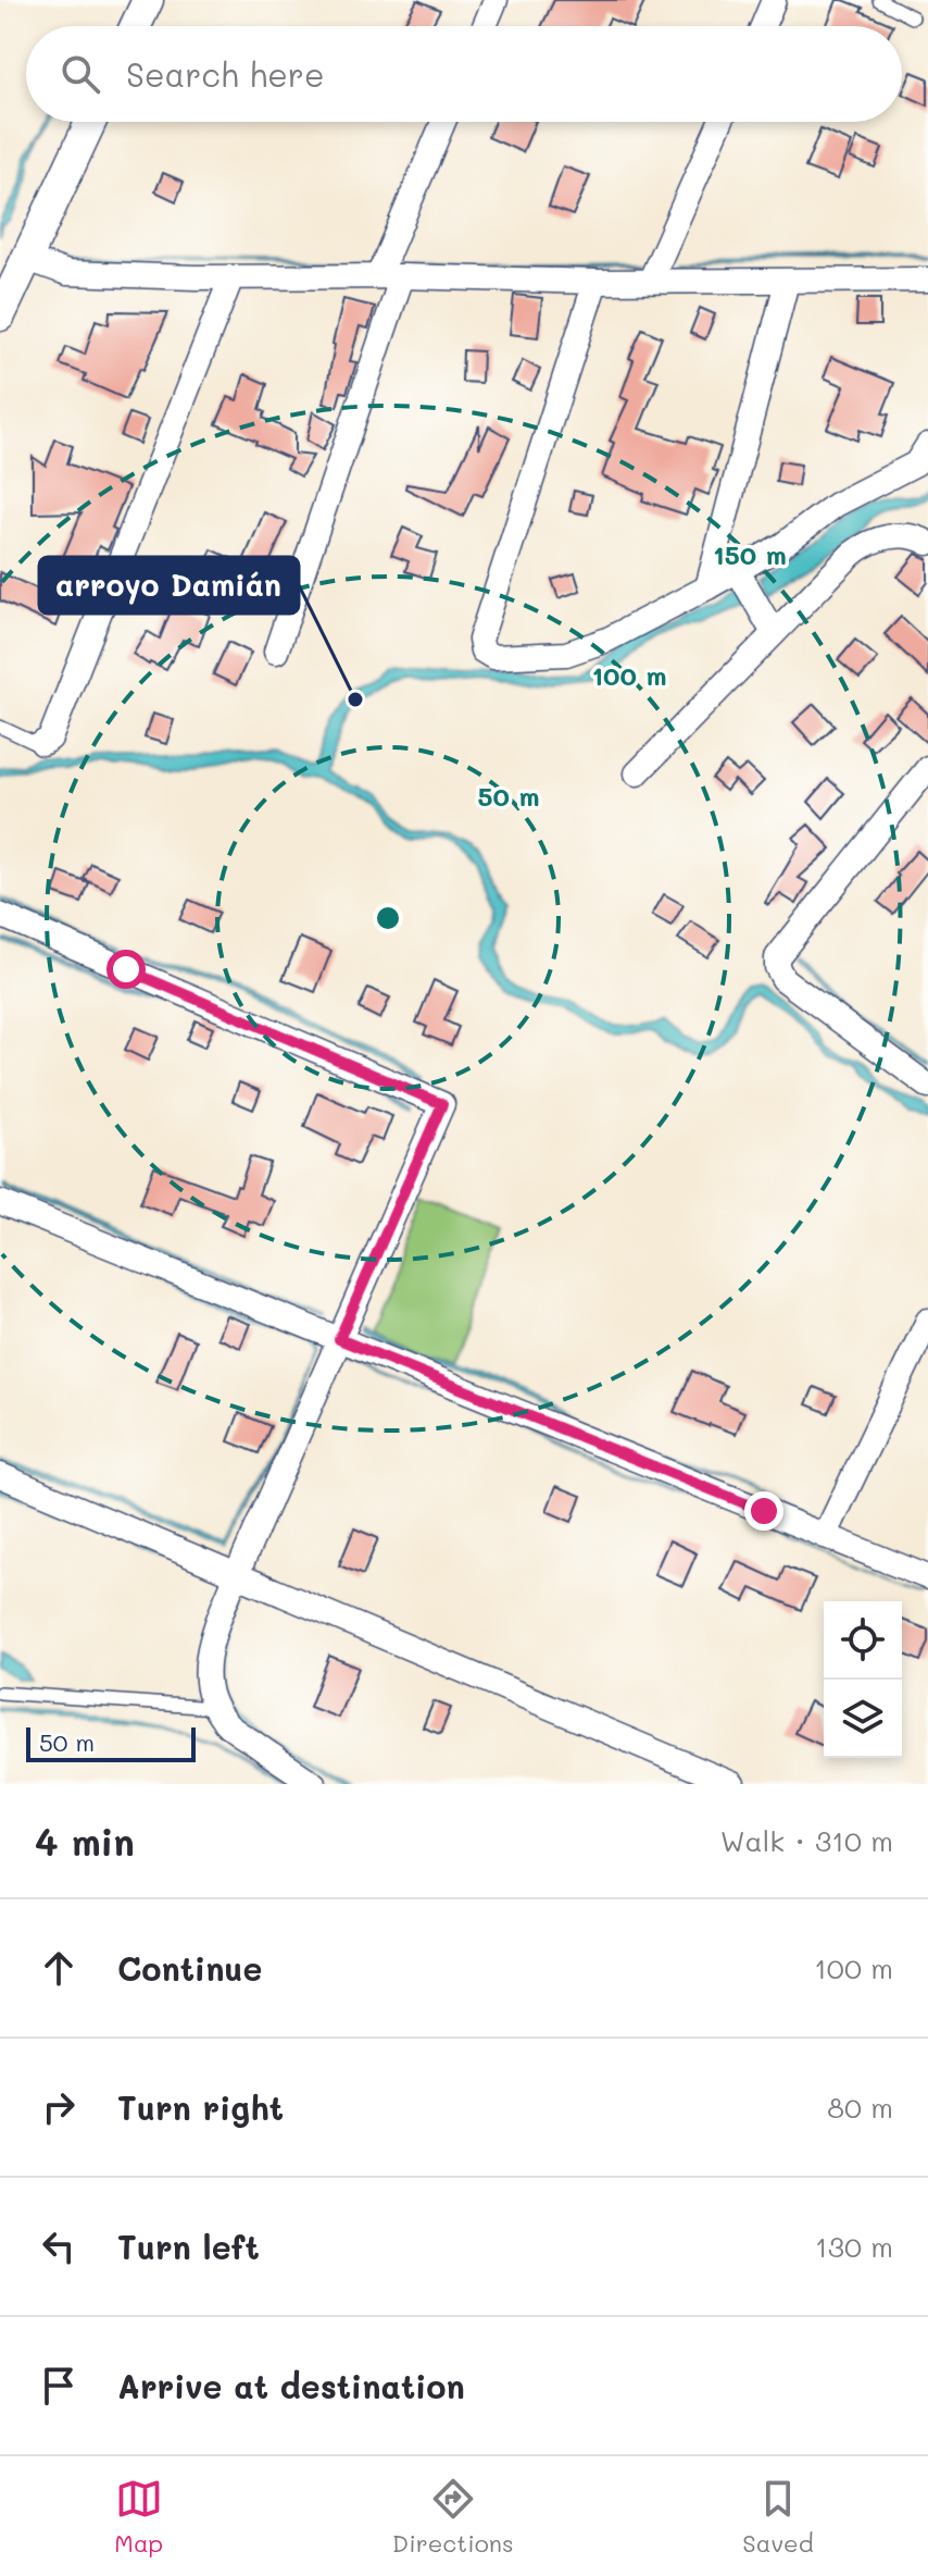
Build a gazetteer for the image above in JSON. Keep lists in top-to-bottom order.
{
  "places": ["arroyo Damián"],
  "scale_bar": "50 m",
  "page": {
    "search": "Search here",
    "scale": "50 m",
    "heading": ["4 min", "Walk · 310 m"],
    "list": [
      ["Continue", "100 m"],
      ["Turn right", "80 m"],
      ["Turn left", "130 m"],
      "Arrive at destination"
    ],
    "nav": ["Map", "Directions", "Saved"]
  },
  "rings": ["150 m", "100 m", "50 m"]
}
